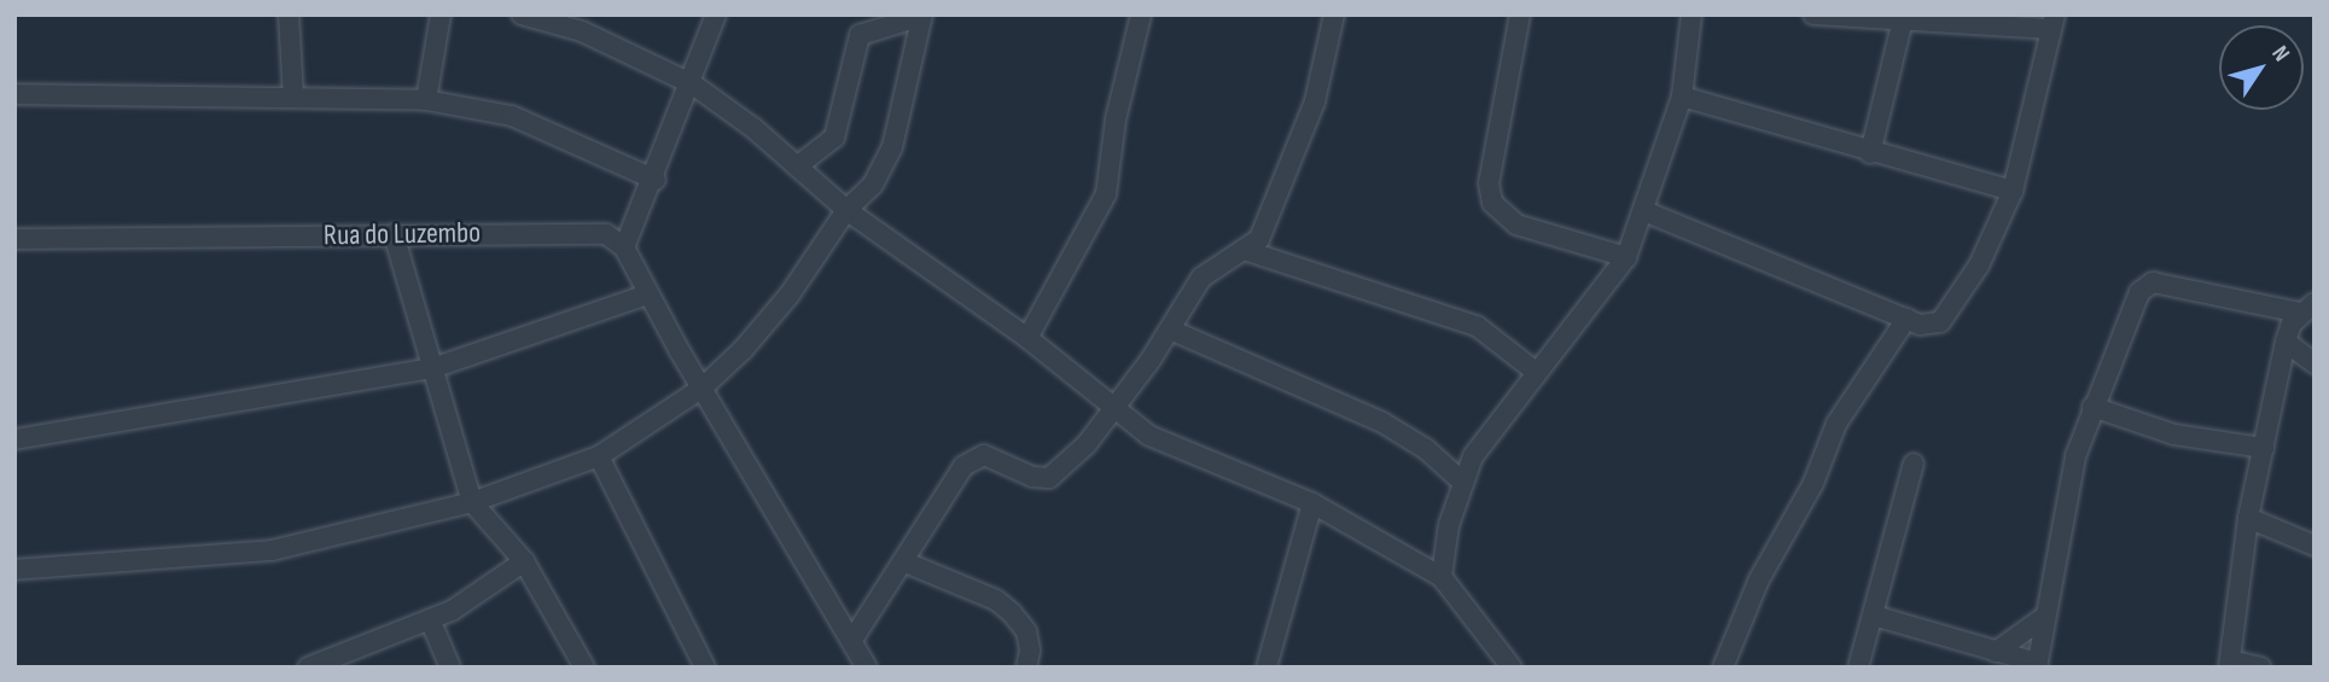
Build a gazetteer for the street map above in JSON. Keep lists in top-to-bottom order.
{
  "streets": {
    "street": ["Rua do Luzembo"]
  },
  "north": "top right"
}
